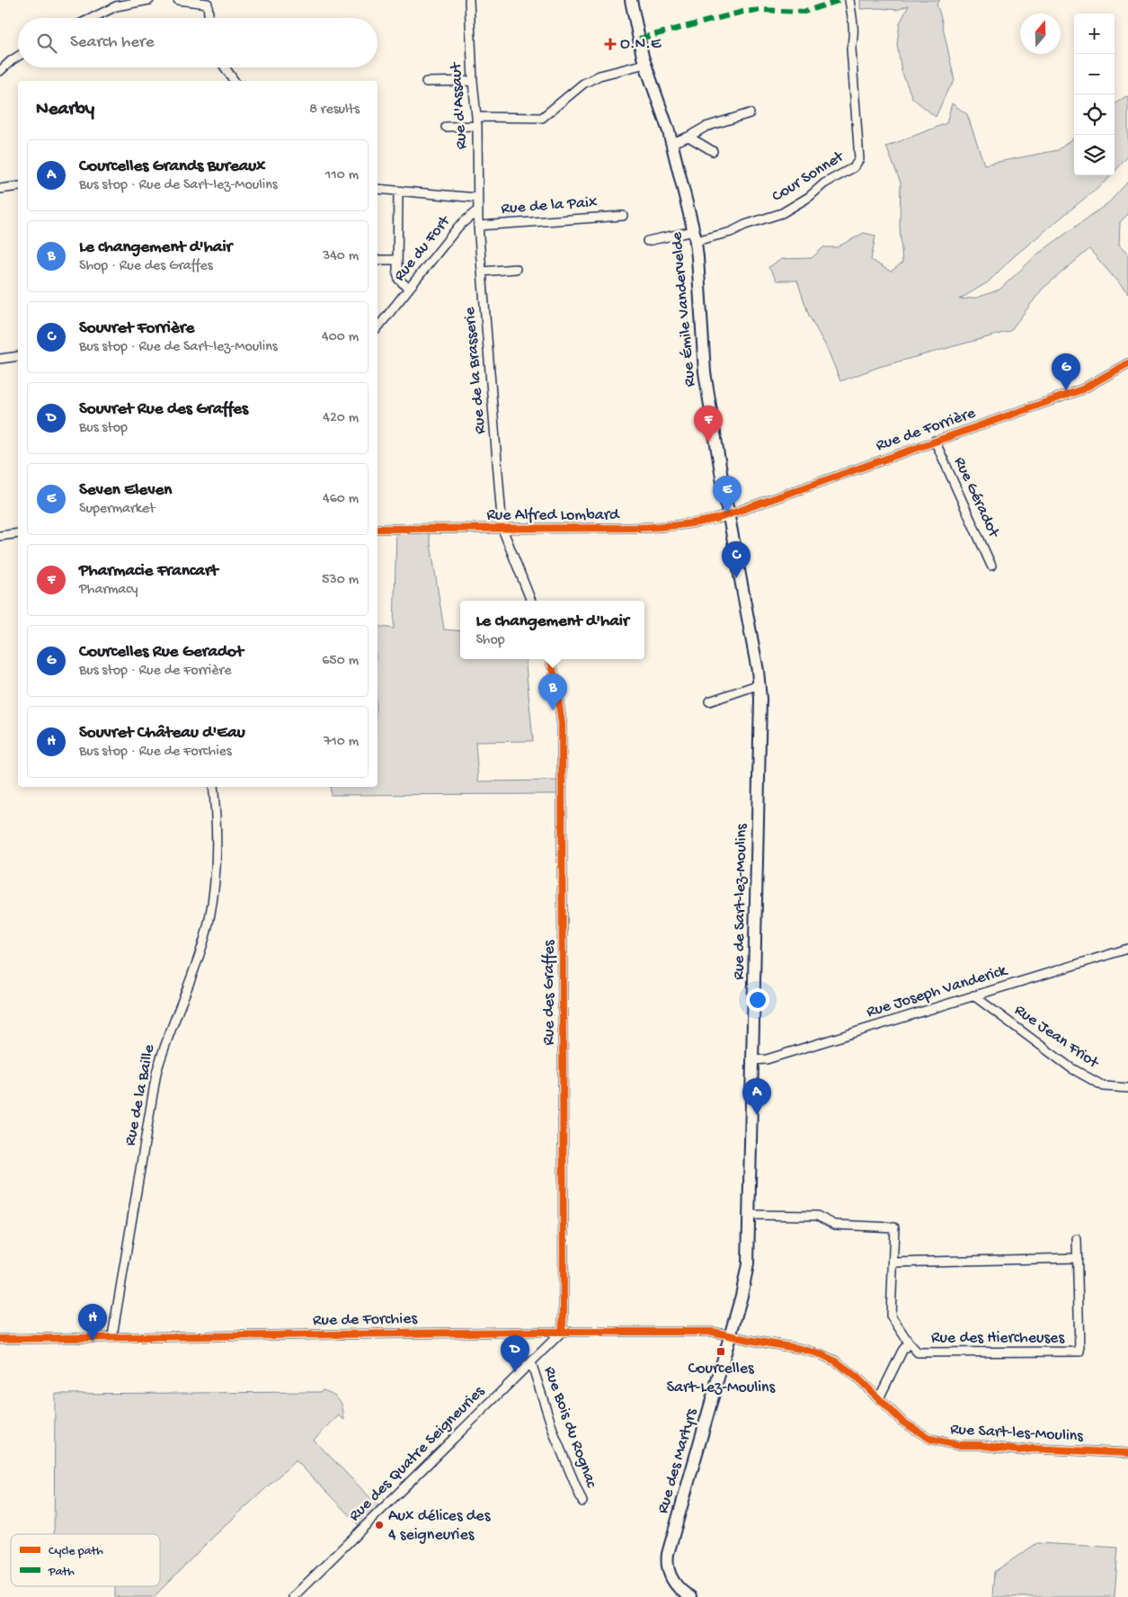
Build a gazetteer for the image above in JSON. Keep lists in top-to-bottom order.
{
  "streets": {
    "main road": ["Rue Émile Vandervelde", "Rue de Sart-lez-Moulins", "Rue des Martyrs"],
    "street": [
      "Rue d'Assaut",
      "Cour Sonnet",
      "Rue de la Paix",
      "Rue du Fort",
      "Rue de la Brasserie",
      "Rue de Forrière",
      "Rue Géradot",
      "Rue Alfred Lombard",
      "Rue Joseph Vanderick",
      "Rue des Graffes",
      "Rue Jean Friot",
      "Rue de la Baille",
      "Rue de Forchies",
      "Rue des Hiercheuses",
      "Rue Bois du Rognac",
      "Rue Sart-les-Moulins",
      "Rue des Quatre Seigneuries"
    ]
  },
  "crossings": [
    ["Rue d'Assaut", "Rue du Fort"],
    ["Rue d'Assaut", "Rue de la Brasserie"],
    ["Cour Sonnet", "Rue Émile Vandervelde"],
    ["Rue de la Paix", "Rue de la Brasserie"],
    ["Rue du Fort", "Rue de la Brasserie"],
    ["Rue Émile Vandervelde", "Rue de Forrière"],
    ["Rue Émile Vandervelde", "Rue Alfred Lombard"],
    ["Rue Émile Vandervelde", "Rue de Sart-lez-Moulins"],
    ["Rue de la Brasserie", "Rue Alfred Lombard"],
    ["Rue de Forrière", "Rue Géradot"],
    ["Rue de Forrière", "Rue Alfred Lombard"],
    ["Rue de Forrière", "Rue de Sart-lez-Moulins"],
    ["Rue Alfred Lombard", "Rue de Sart-lez-Moulins"],
    ["Rue de Sart-lez-Moulins", "Rue Joseph Vanderick"],
    ["Rue de Sart-lez-Moulins", "Rue de Forchies"],
    ["Rue de Sart-lez-Moulins", "Rue des Martyrs"],
    ["Rue Joseph Vanderick", "Rue Jean Friot"],
    ["Rue des Graffes", "Rue de Forchies"],
    ["Rue des Graffes", "Rue des Quatre Seigneuries"],
    ["Rue de la Baille", "Rue de Forchies"],
    ["Rue de Forchies", "Rue Sart-les-Moulins"],
    ["Rue de Forchies", "Rue des Quatre Seigneuries"],
    ["Rue de Forchies", "Rue des Martyrs"],
    ["Rue Bois du Rognac", "Rue des Quatre Seigneuries"]
  ],
  "places": {
    "health": ["O.N.E"],
    "transit": ["Courcelles Sart-Lez-Moulins"],
    "other": ["Aux délices des 4 seigneuries"]
  },
  "legend": ["Cycle path", "Path"],
  "north": "top",
  "page": {
    "map_buttons": ["+", "−"],
    "search": "Search here",
    "heading": ["Nearby", "8 results"],
    "list": [
      {
        "mark": "A",
        "name": "Courcelles Grands Bureaux",
        "note": "Bus stop · Rue de Sart-lez-Moulins",
        "value": "110 m"
      },
      {
        "mark": "B",
        "name": "Le changement d'hair",
        "note": "Shop · Rue des Graffes",
        "value": "340 m"
      },
      {
        "mark": "C",
        "name": "Souvret Forrière",
        "note": "Bus stop · Rue de Sart-lez-Moulins",
        "value": "400 m"
      },
      {
        "mark": "D",
        "name": "Souvret Rue des Graffes",
        "note": "Bus stop",
        "value": "420 m"
      },
      {
        "mark": "E",
        "name": "Seven Eleven",
        "note": "Supermarket",
        "value": "460 m"
      },
      {
        "mark": "F",
        "name": "Pharmacie Francart",
        "note": "Pharmacy",
        "value": "530 m"
      },
      {
        "mark": "G",
        "name": "Courcelles Rue Geradot",
        "note": "Bus stop · Rue de Forrière",
        "value": "650 m"
      },
      {
        "mark": "H",
        "name": "Souvret Château d'Eau",
        "note": "Bus stop · Rue de Forchies",
        "value": "710 m"
      }
    ],
    "pins": [
      "G",
      "F",
      "E",
      "C",
      "B",
      "A",
      "H",
      "D"
    ],
    "popup": ["Le changement d'hair", "Shop"]
  }
}
